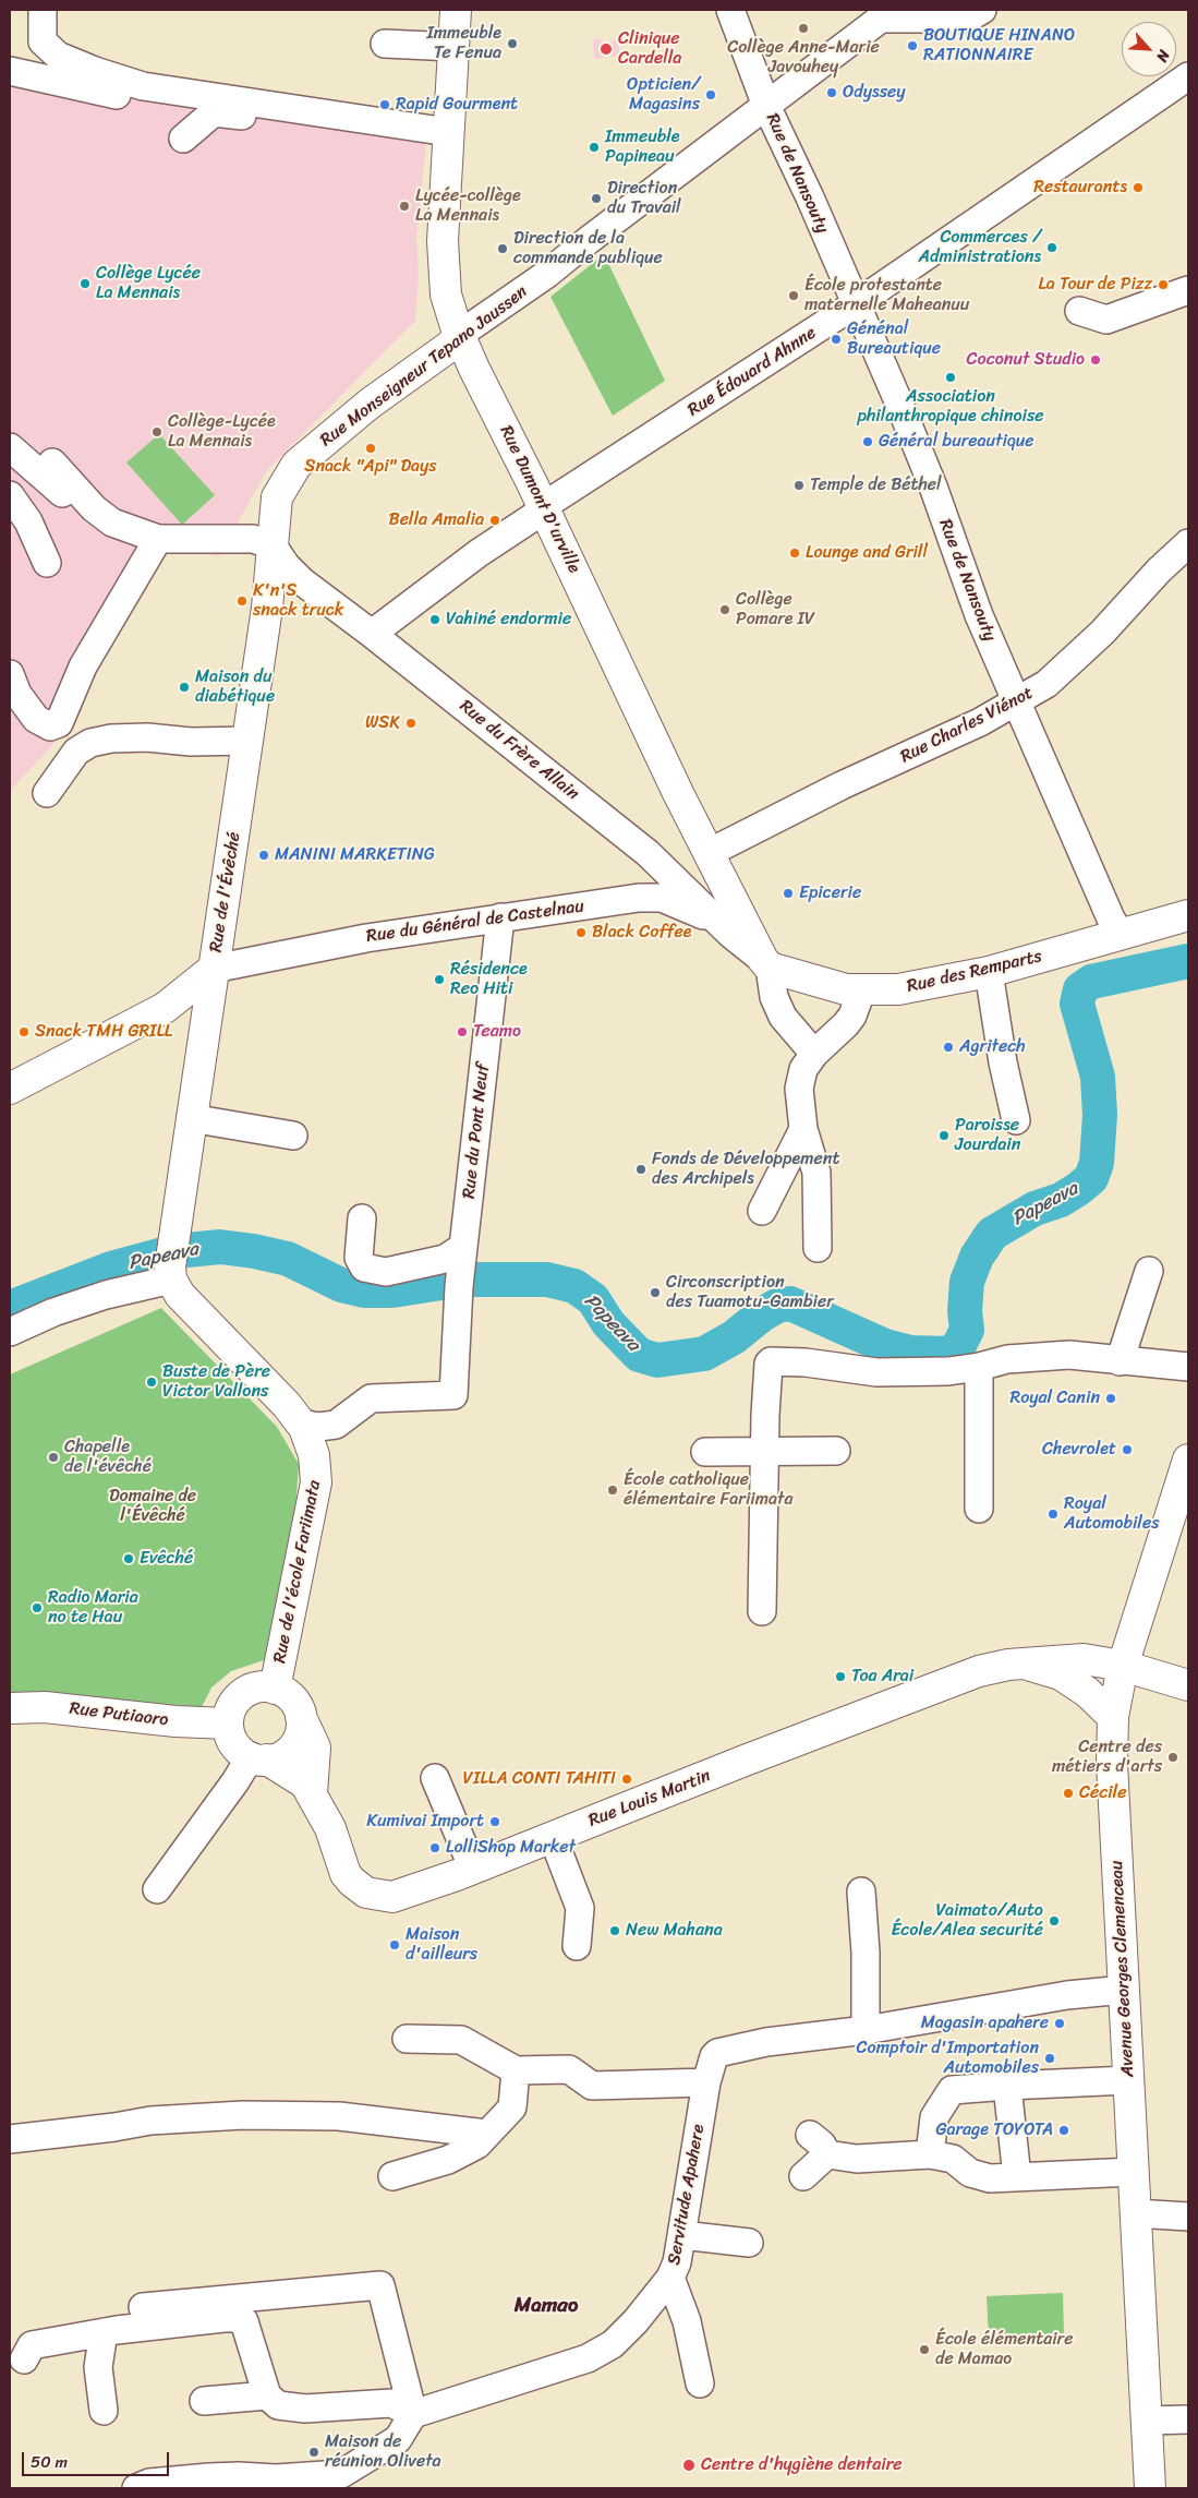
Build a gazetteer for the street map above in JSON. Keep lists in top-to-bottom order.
{
  "streets": {
    "main road": [
      "Rue Monseigneur Tepano Jaussen",
      "Rue Dumont D'urville",
      "Rue de l'Évêché",
      "Rue des Remparts",
      "Rue de l'école Fariimata",
      "Rue Putiaoro",
      "Rue Louis Martin",
      "Avenue Georges Clemenceau"
    ],
    "street": [
      "Rue de Nansouty",
      "Rue Édouard Ahnne",
      "Rue Charles Viénot",
      "Rue du Frère Allain",
      "Rue du Général de Castelnau",
      "Rue du Pont Neuf",
      "Servitude Apahere"
    ]
  },
  "crossings": [
    ["Rue de Nansouty", "Rue Monseigneur Tepano Jaussen"],
    ["Rue de Nansouty", "Rue Édouard Ahnne"],
    ["Rue de Nansouty", "Rue Charles Viénot"],
    ["Rue de Nansouty", "Rue des Remparts"],
    ["Rue Monseigneur Tepano Jaussen", "Rue Dumont D'urville"],
    ["Rue Monseigneur Tepano Jaussen", "Rue du Frère Allain"],
    ["Rue Monseigneur Tepano Jaussen", "Rue de l'Évêché"],
    ["Rue Édouard Ahnne", "Rue Dumont D'urville"],
    ["Rue Édouard Ahnne", "Rue du Frère Allain"],
    ["Rue Dumont D'urville", "Rue Charles Viénot"],
    ["Rue Dumont D'urville", "Rue du Frère Allain"],
    ["Rue Dumont D'urville", "Rue des Remparts"],
    ["Rue du Frère Allain", "Rue de l'Évêché"],
    ["Rue du Frère Allain", "Rue du Général de Castelnau"],
    ["Rue du Frère Allain", "Rue des Remparts"],
    ["Rue de l'Évêché", "Rue du Général de Castelnau"],
    ["Rue de l'Évêché", "Rue de l'école Fariimata"],
    ["Rue du Général de Castelnau", "Rue du Pont Neuf"],
    ["Rue du Pont Neuf", "Rue de l'école Fariimata"],
    ["Rue de l'école Fariimata", "Rue Putiaoro"],
    ["Rue Louis Martin", "Avenue Georges Clemenceau"],
    ["Avenue Georges Clemenceau", "Servitude Apahere"]
  ],
  "districts": ["Mamao"],
  "water": ["Papeava"],
  "parks": ["Domaine de l'Évêché"],
  "places": [
    "Collège Anne-Marie Javouhey",
    "Immeuble Te Fenua",
    "BOUTIQUE HINANO RATIONNAIRE",
    "Clinique Cardella",
    "Odyssey",
    "Opticien/ Magasins",
    "Rapid Gourment",
    "Immeuble Papineau",
    "Restaurants",
    "Direction du Travail",
    "Lycée-collège La Mennais",
    "Commerces / Administrations",
    "Direction de la commande publique",
    "Collège Lycée La Mennais",
    "La Tour de Pizz",
    "École protestante maternelle Maheanuu",
    "Génénal Bureautique",
    "Coconut Studio",
    "Association philanthropique chinoise",
    "Collège-Lycée La Mennais",
    "Général bureautique",
    "Snack \"Api\" Days",
    "Temple de Béthel",
    "Bella Amalia",
    "Lounge and Grill",
    "K'n'S snack truck",
    "Collège Pomare IV",
    "Vahiné endormie",
    "Maison du diabétique",
    "WSK",
    "MANINI MARKETING",
    "Epicerie",
    "Black Coffee",
    "Résidence Reo Hiti",
    "Snack TMH GRILL",
    "Teamo",
    "Agritech",
    "Paroisse Jourdain",
    "Fonds de Développement des Archipels",
    "Circonscription des Tuamotu-Gambier",
    "Buste de Père Victor Vallons",
    "Royal Canin",
    "Chevrolet",
    "Chapelle de l'évêché",
    "École catholique élémentaire Fariimata",
    "Royal Automobiles",
    "Evêché",
    "Radio Maria no te Hau",
    "Toa Arai",
    "Centre des métiers d'arts",
    "VILLA CONTI TAHITI",
    "Cécile",
    "Kumivai Import",
    "LolliShop Market",
    "Vaimato/Auto École/Alea securité",
    "New Mahana",
    "Maison d'ailleurs",
    "Magasin apahere",
    "Comptoir d'Importation Automobiles",
    "Garage TOYOTA",
    "École élémentaire de Mamao",
    "Maison de réunion Oliveta",
    "Centre d'hygiène dentaire"
  ],
  "scale_bar": "50 m",
  "north": "bottom right"
}
